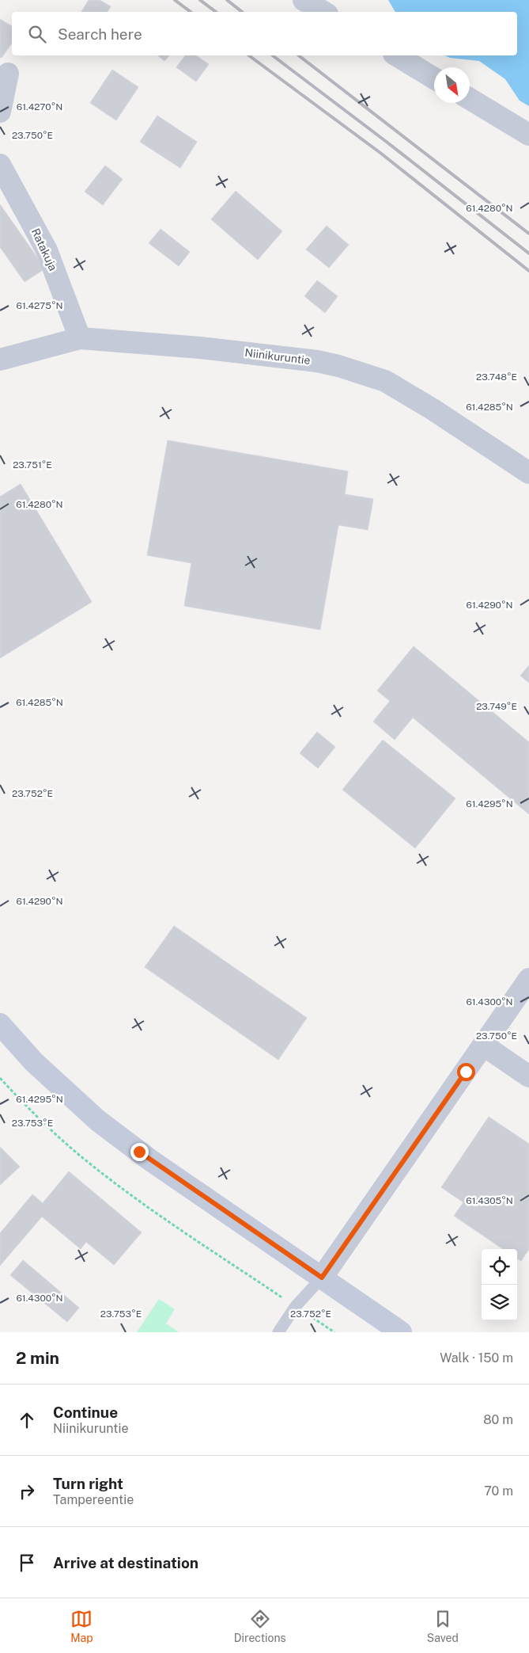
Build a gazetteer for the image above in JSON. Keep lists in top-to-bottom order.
{
  "streets": {
    "street": ["Ratakuja", "Niinikuruntie"]
  },
  "crossings": [
    ["Ratakuja", "Niinikuruntie"]
  ],
  "north": "bottom right",
  "page": {
    "search": "Search here",
    "heading": ["2 min", "Walk · 150 m"],
    "list": [
      ["Continue", "Niinikuruntie", "80 m"],
      ["Turn right", "Tampereentie", "70 m"],
      "Arrive at destination"
    ],
    "nav": ["Map", "Directions", "Saved"]
  },
  "coordinates": [
    "61.4270°N",
    "23.750°E",
    "61.4280°N",
    "61.4275°N",
    "23.748°E",
    "61.4285°N",
    "23.751°E",
    "61.4290°N",
    "23.749°E",
    "23.752°E",
    "61.4295°N",
    "61.4300°N",
    "23.753°E",
    "61.4305°N"
  ]
}
